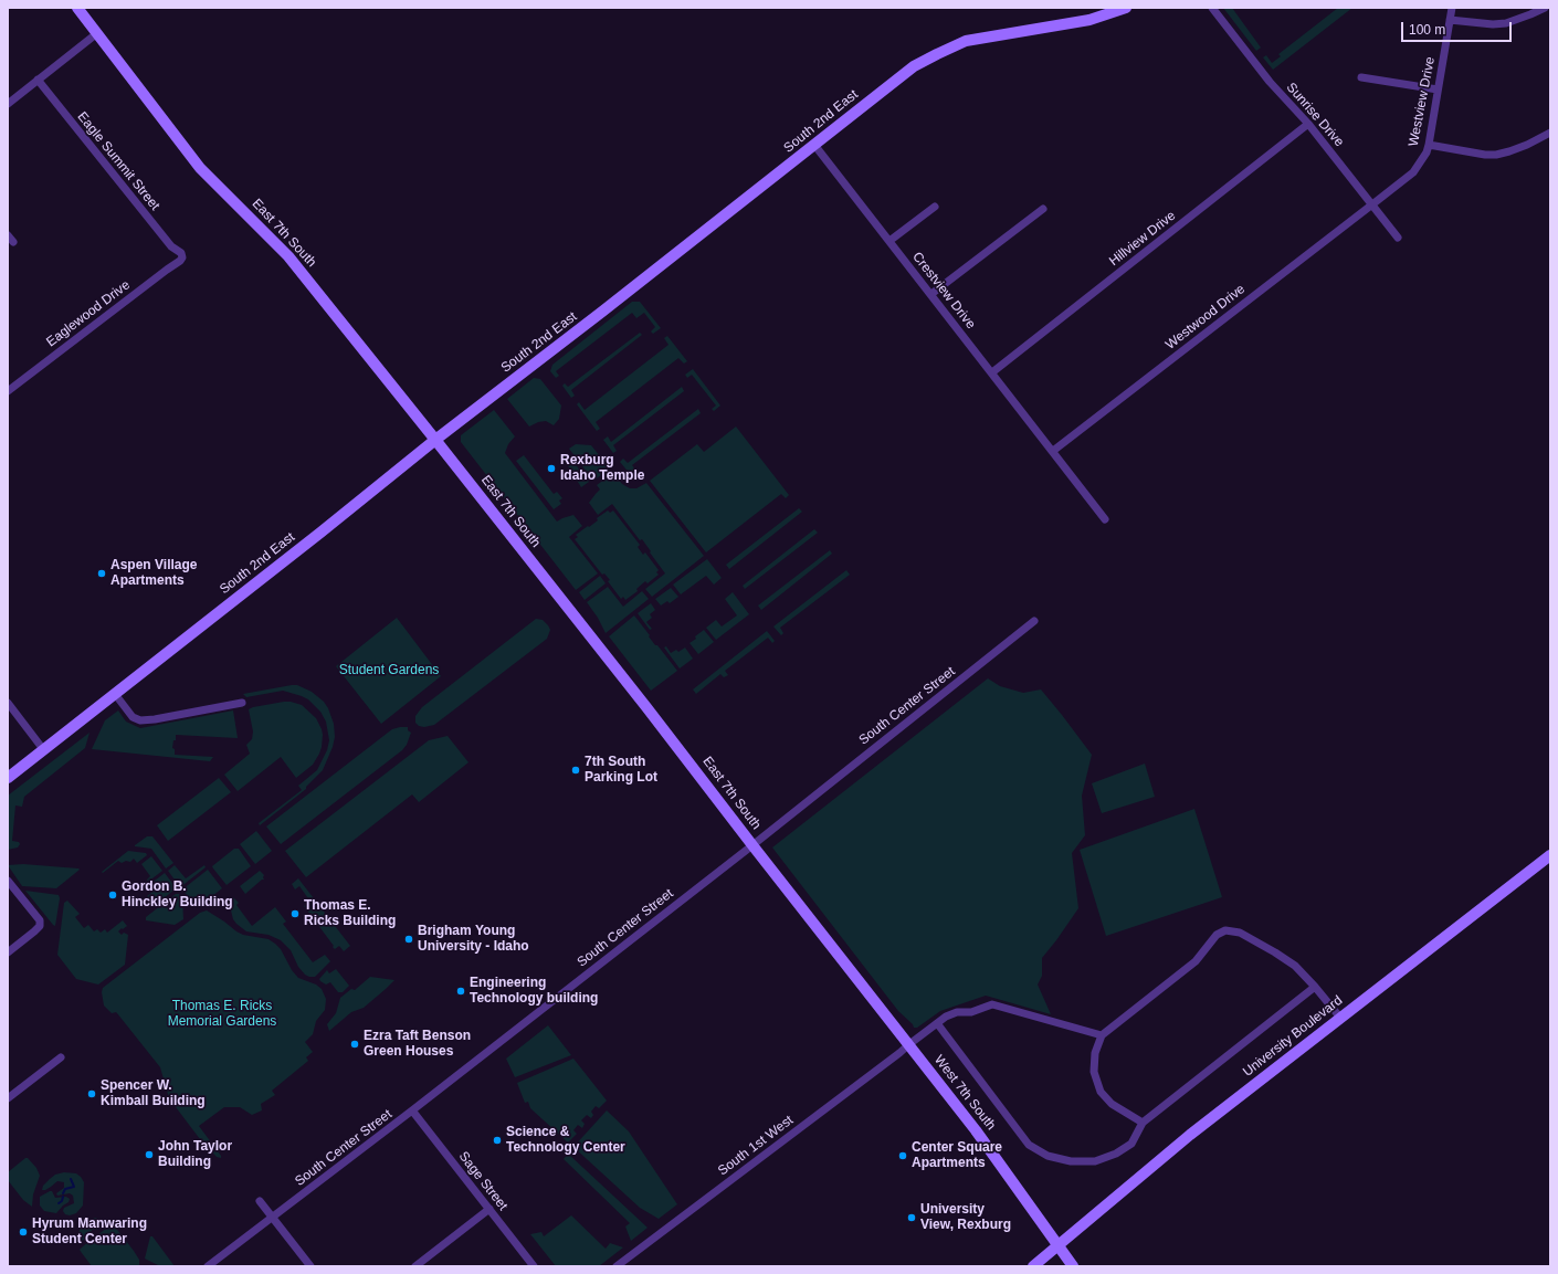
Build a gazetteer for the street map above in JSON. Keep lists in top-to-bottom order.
{
  "streets": {
    "street": [
      "Westview Drive",
      "Sunrise Drive",
      "South 2nd East",
      "Eagle Summit Street",
      "East 7th South",
      "Hillview Drive",
      "Crestview Drive",
      "Eaglewood Drive",
      "Westwood Drive",
      "South Center Street",
      "University Boulevard",
      "West 7th South",
      "South 1st West",
      "Sage Street"
    ]
  },
  "crossings": [
    ["Westview Drive", "Sunrise Drive"],
    ["Westview Drive", "Westwood Drive"],
    ["Sunrise Drive", "Hillview Drive"],
    ["Sunrise Drive", "Westwood Drive"],
    ["South 2nd East", "East 7th South"],
    ["South 2nd East", "Crestview Drive"],
    ["Eagle Summit Street", "Eaglewood Drive"],
    ["East 7th South", "South Center Street"],
    ["East 7th South", "West 7th South"],
    ["East 7th South", "South 1st West"],
    ["Hillview Drive", "Crestview Drive"],
    ["Crestview Drive", "Westwood Drive"],
    ["South Center Street", "Sage Street"],
    ["University Boulevard", "West 7th South"],
    ["West 7th South", "South 1st West"]
  ],
  "parks": ["Student Gardens", "Thomas E. Ricks Memorial Gardens"],
  "places": [
    "Rexburg Idaho Temple",
    "Aspen Village Apartments",
    "7th South Parking Lot",
    "Gordon B. Hinckley Building",
    "Thomas E. Ricks Building",
    "Brigham Young University - Idaho",
    "Engineering Technology building",
    "Ezra Taft Benson Green Houses",
    "Spencer W. Kimball Building",
    "Science & Technology Center",
    "John Taylor Building",
    "Center Square Apartments",
    "University View, Rexburg",
    "Hyrum Manwaring Student Center"
  ],
  "scale_bar": "100 m"
}
